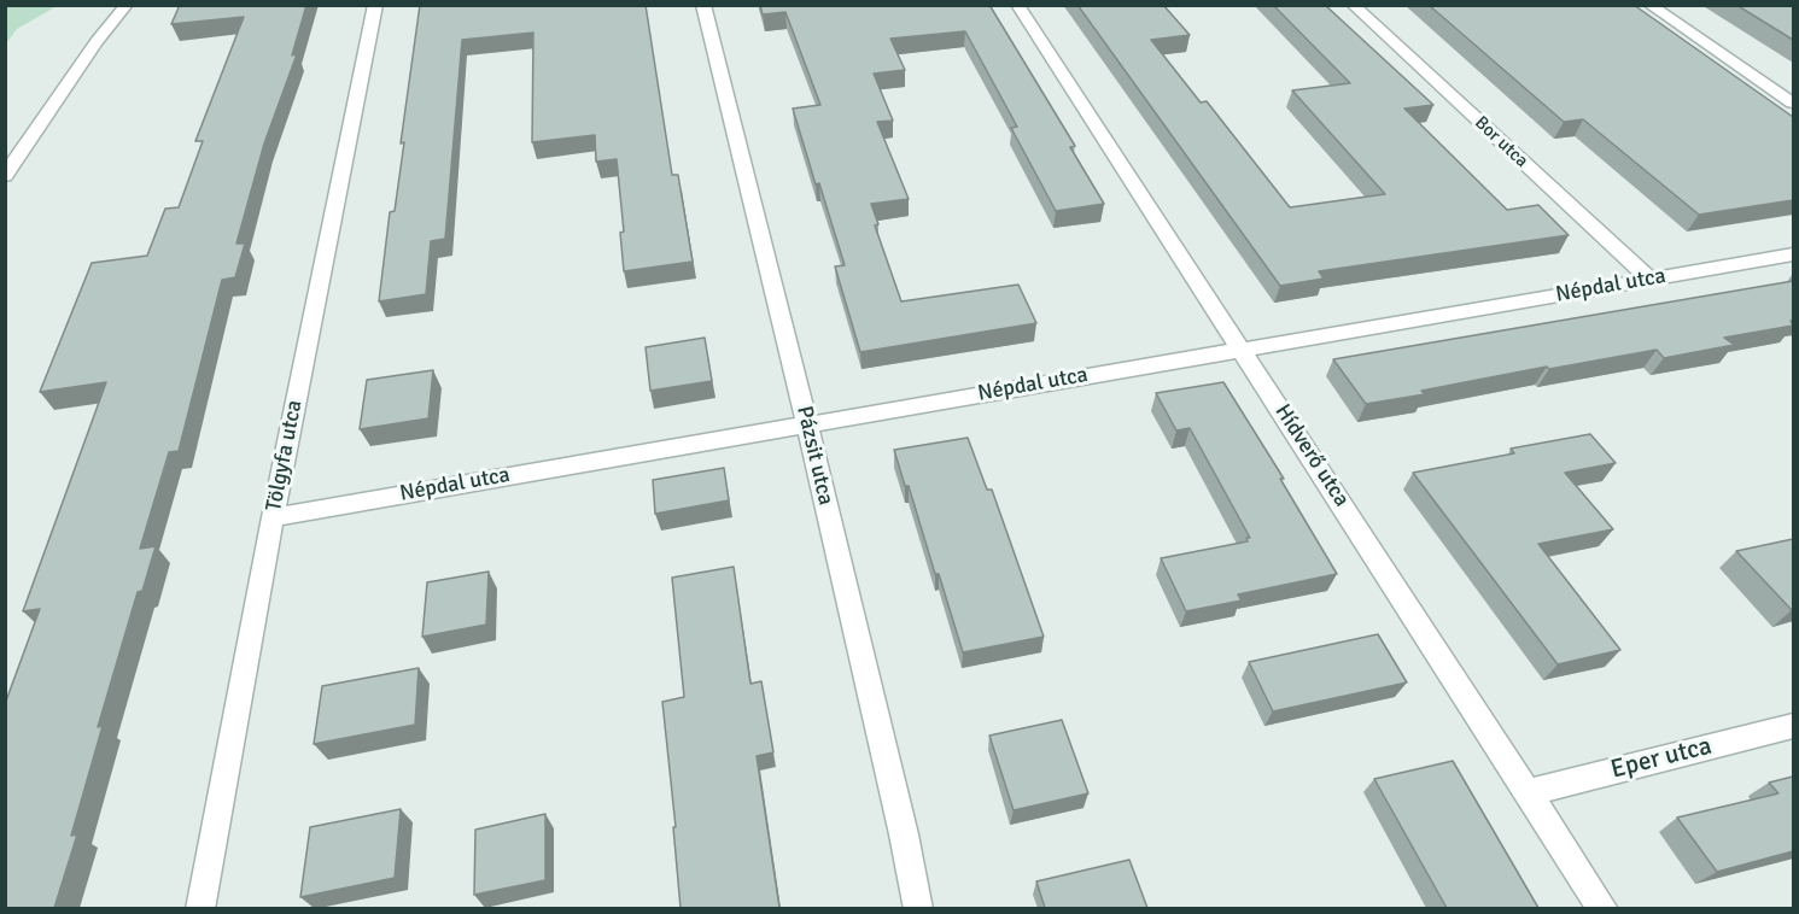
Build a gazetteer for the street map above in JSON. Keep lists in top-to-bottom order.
{
  "streets": {
    "street": [
      "Bor utca",
      "Népdal utca",
      "Tölgyfa utca",
      "Pázsit utca",
      "Hídverő utca",
      "Eper utca"
    ]
  },
  "crossings": [
    ["Bor utca", "Népdal utca"],
    ["Népdal utca", "Tölgyfa utca"],
    ["Népdal utca", "Pázsit utca"],
    ["Népdal utca", "Hídverő utca"],
    ["Hídverő utca", "Eper utca"]
  ]
}
